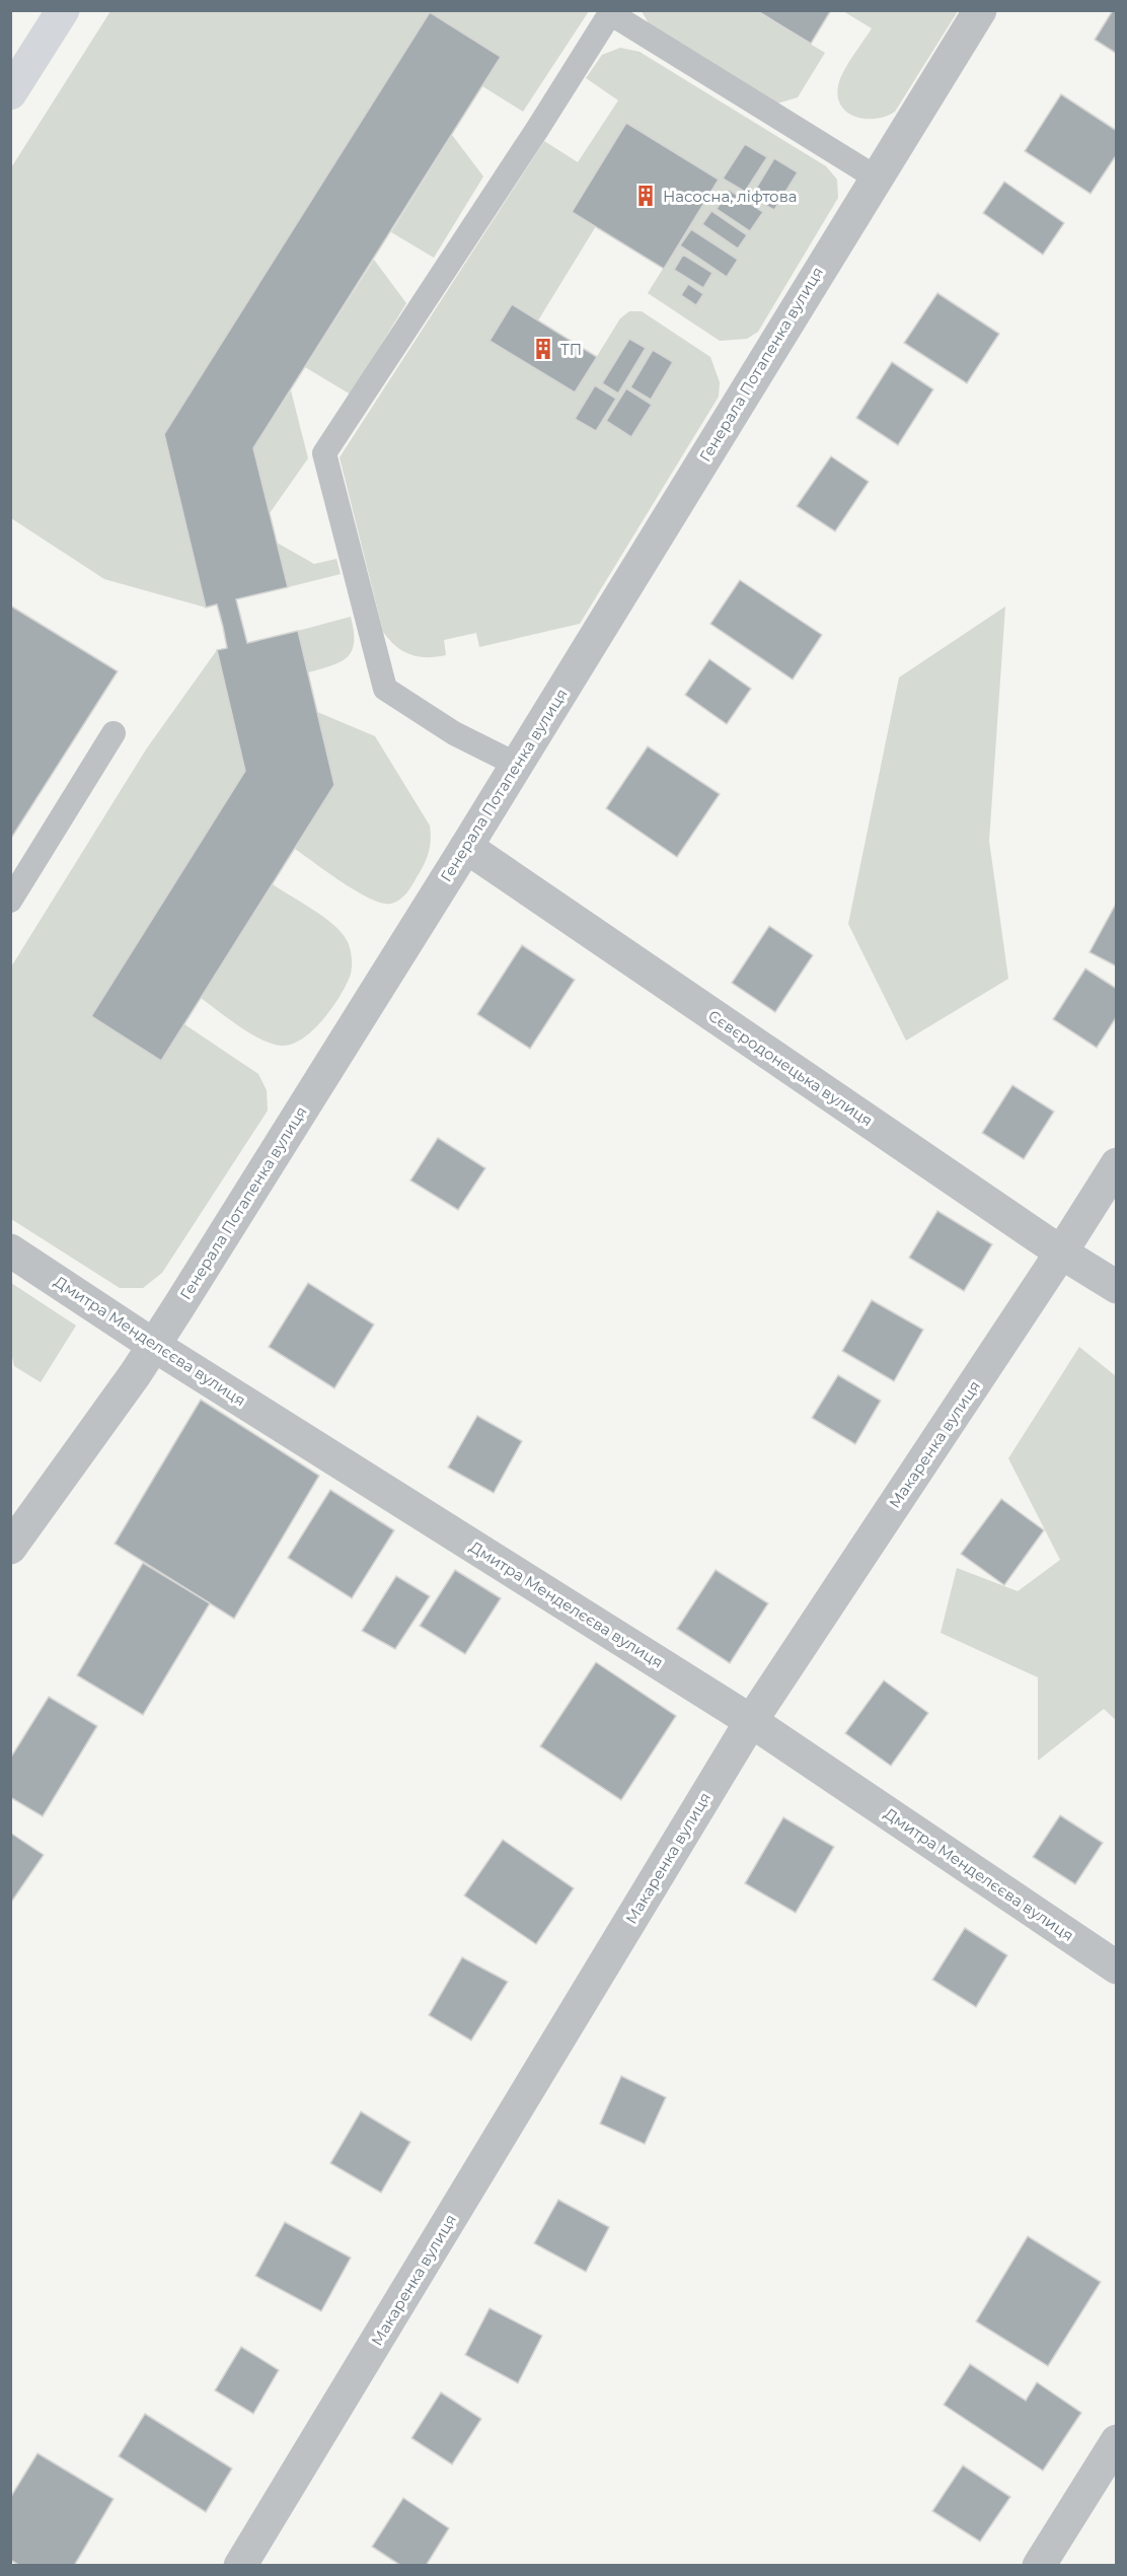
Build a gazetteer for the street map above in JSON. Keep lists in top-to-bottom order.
{
  "streets": {
    "street": [
      "Генерала Потапенка вулиця",
      "Сєвєродонецька вулиця",
      "Дмитра Менделєєва вулиця",
      "Макаренка вулиця"
    ]
  },
  "crossings": [
    ["Генерала Потапенка вулиця", "Сєвєродонецька вулиця"],
    ["Генерала Потапенка вулиця", "Дмитра Менделєєва вулиця"],
    ["Сєвєродонецька вулиця", "Макаренка вулиця"],
    ["Дмитра Менделєєва вулиця", "Макаренка вулиця"]
  ],
  "places": {
    "building": ["Насосна, ліфтова", "ТП"]
  }
}
